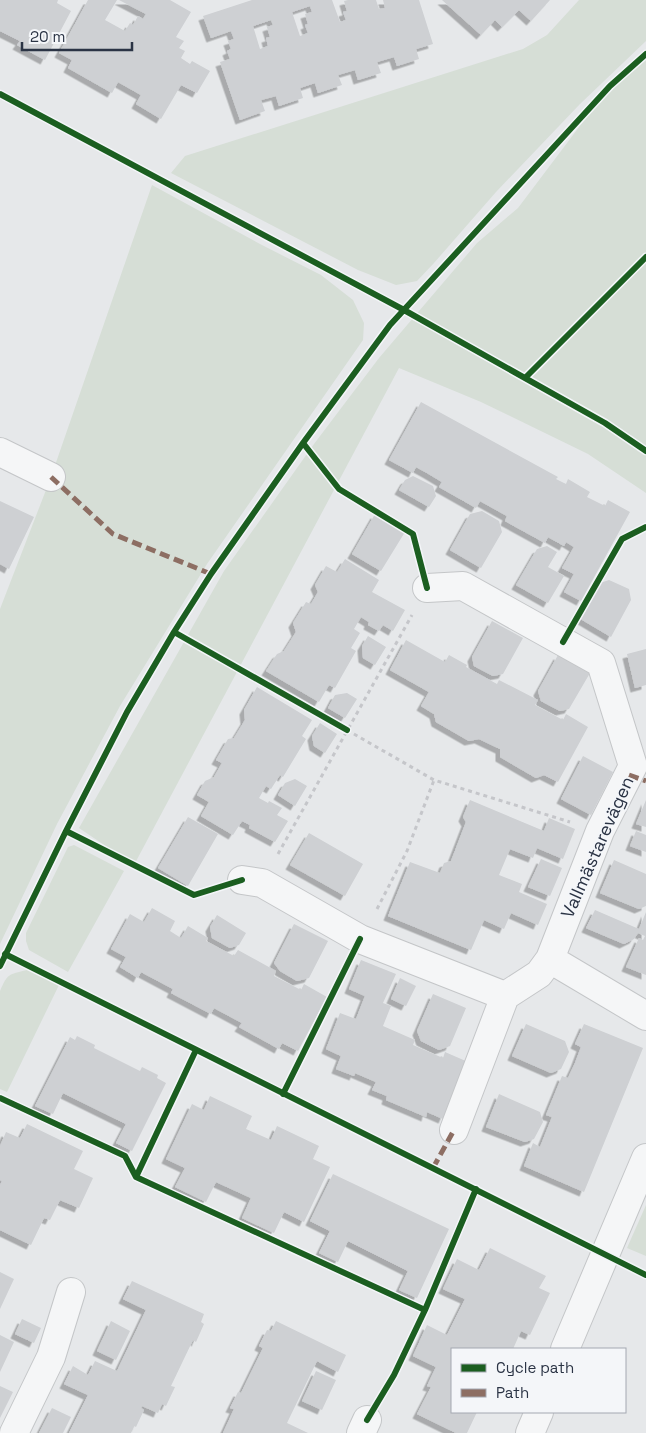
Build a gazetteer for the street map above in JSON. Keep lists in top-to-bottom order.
{
  "streets": {
    "street": ["Vallmästarevägen"]
  },
  "legend": ["Cycle path", "Path"],
  "scale_bar": "20 m"
}
